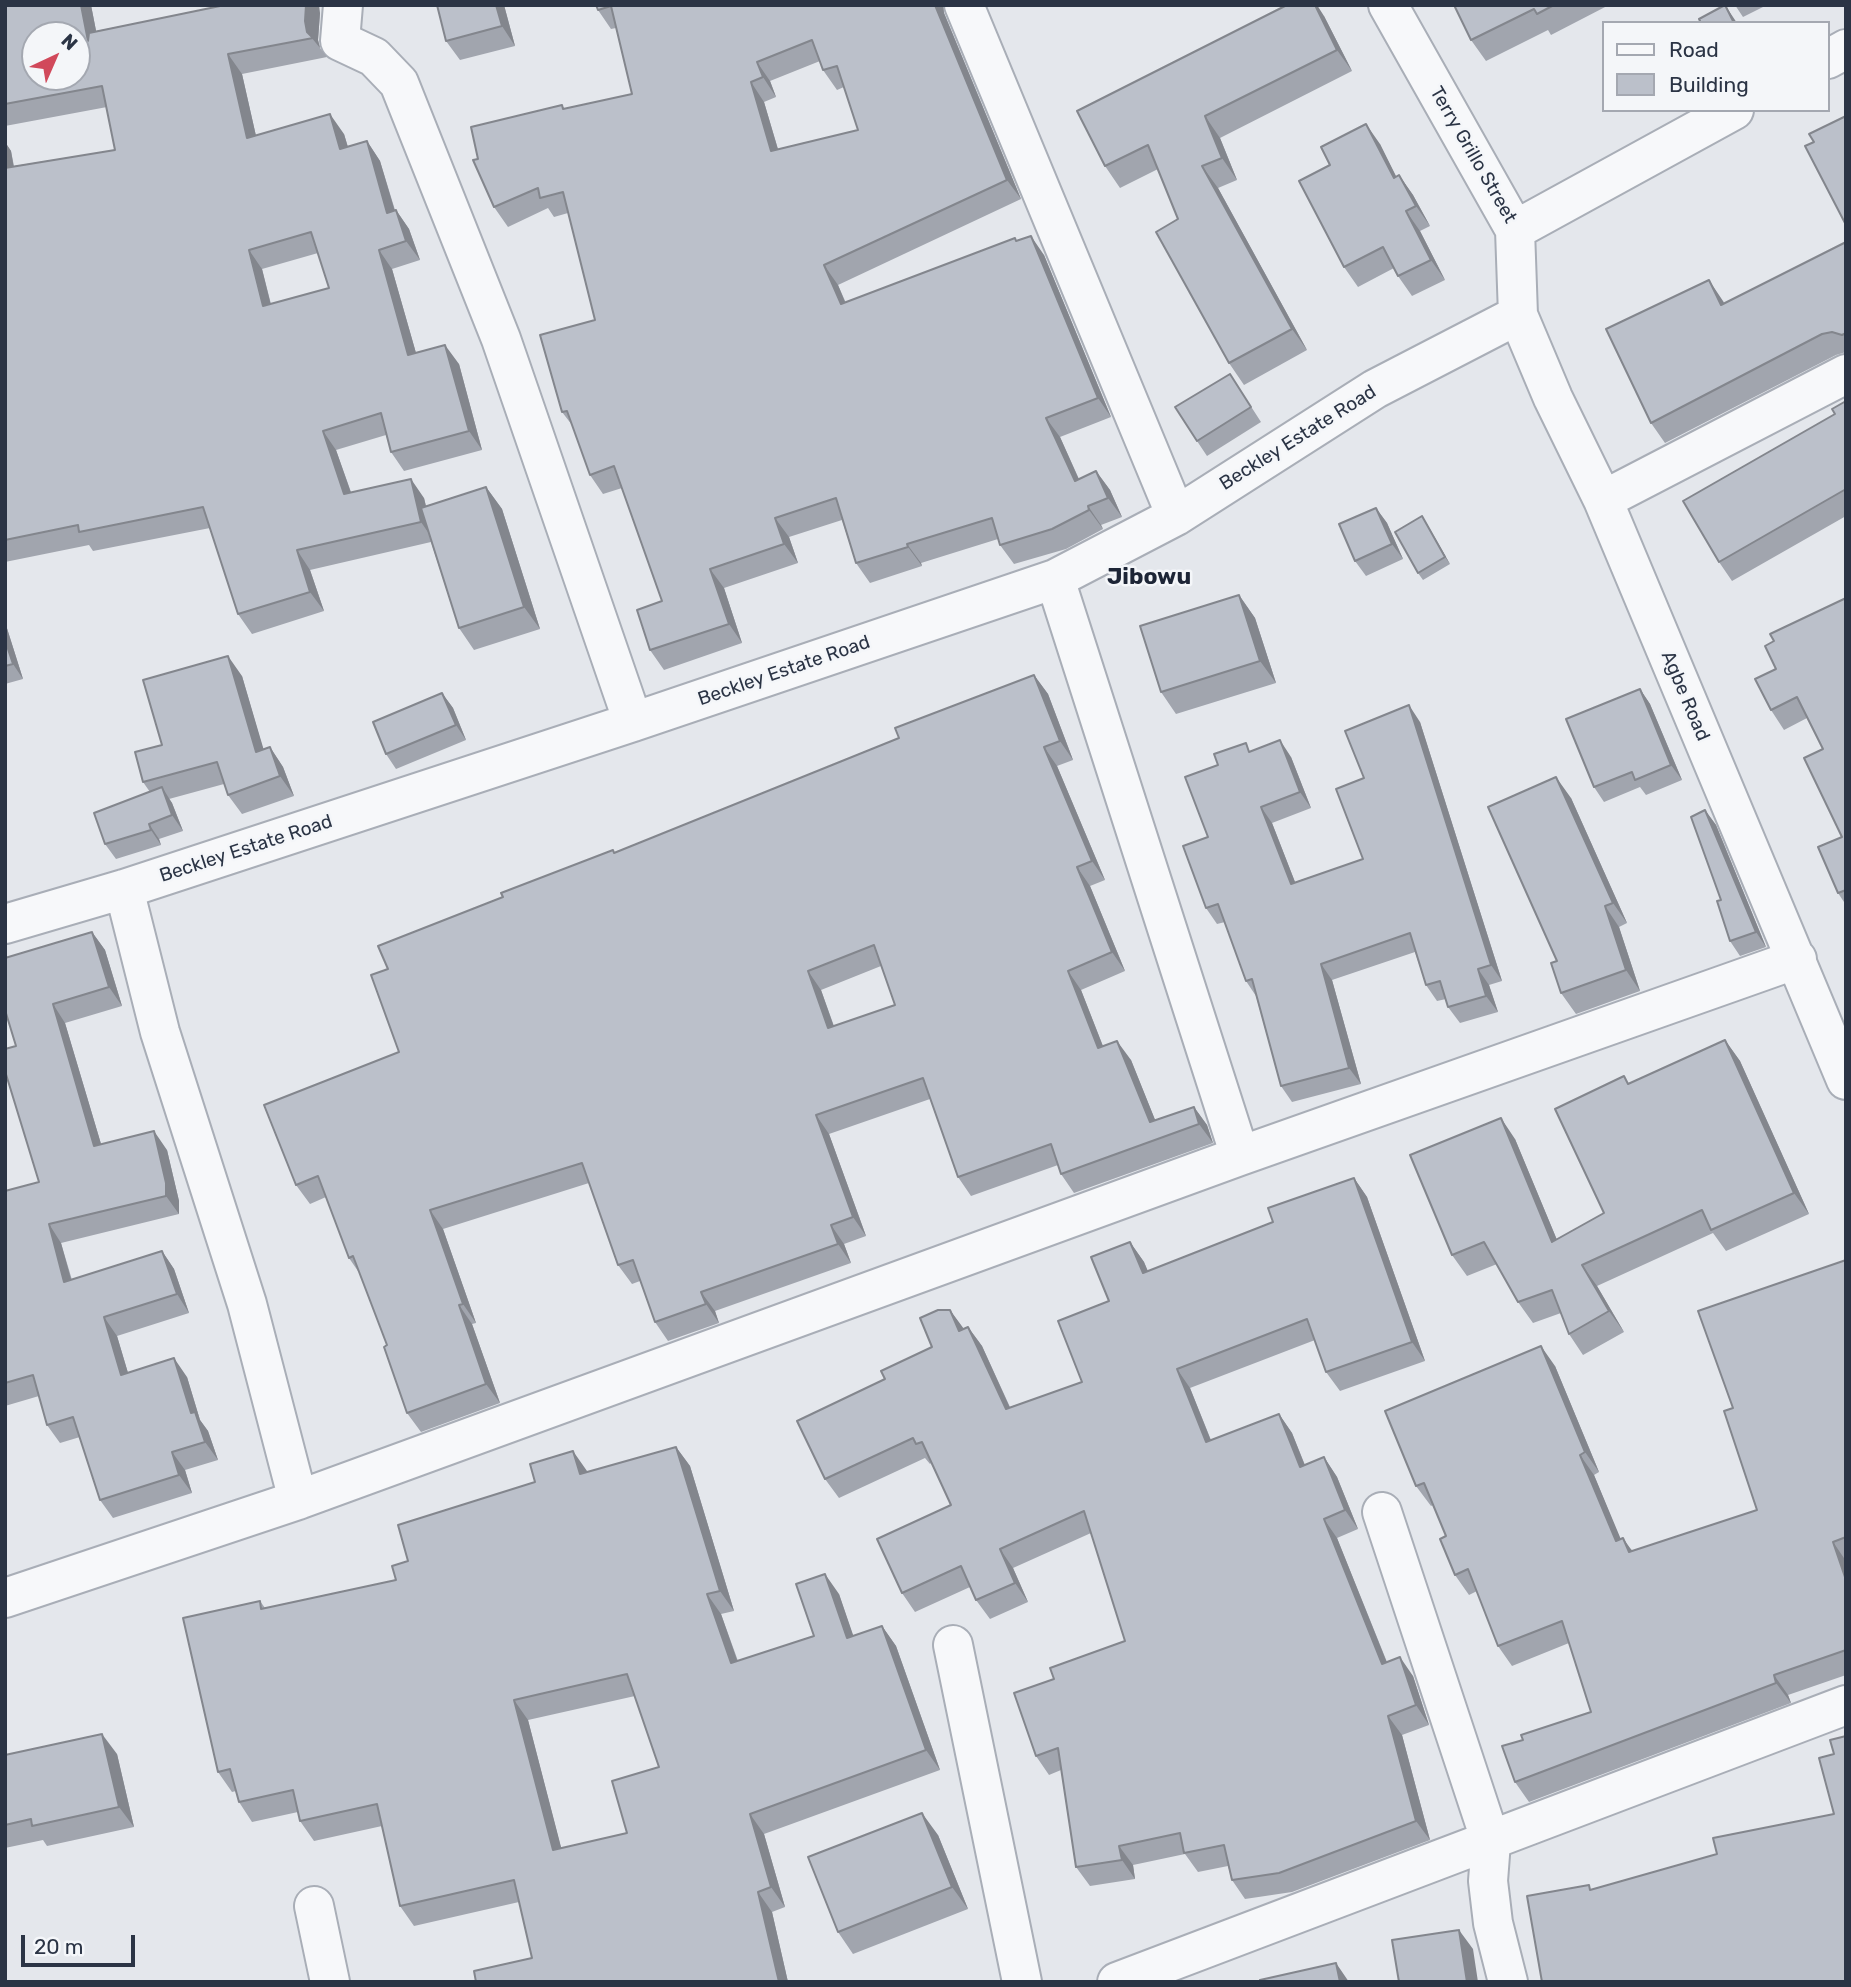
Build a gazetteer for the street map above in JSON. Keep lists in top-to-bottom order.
{
  "streets": {
    "street": ["Terry Grillo Street", "Beckley Estate Road", "Agbe Road"]
  },
  "crossings": [
    ["Terry Grillo Street", "Beckley Estate Road"],
    ["Terry Grillo Street", "Agbe Road"],
    ["Beckley Estate Road", "Agbe Road"]
  ],
  "districts": ["Jibowu"],
  "legend": ["Road", "Building"],
  "scale_bar": "20 m",
  "north": "top right"
}
